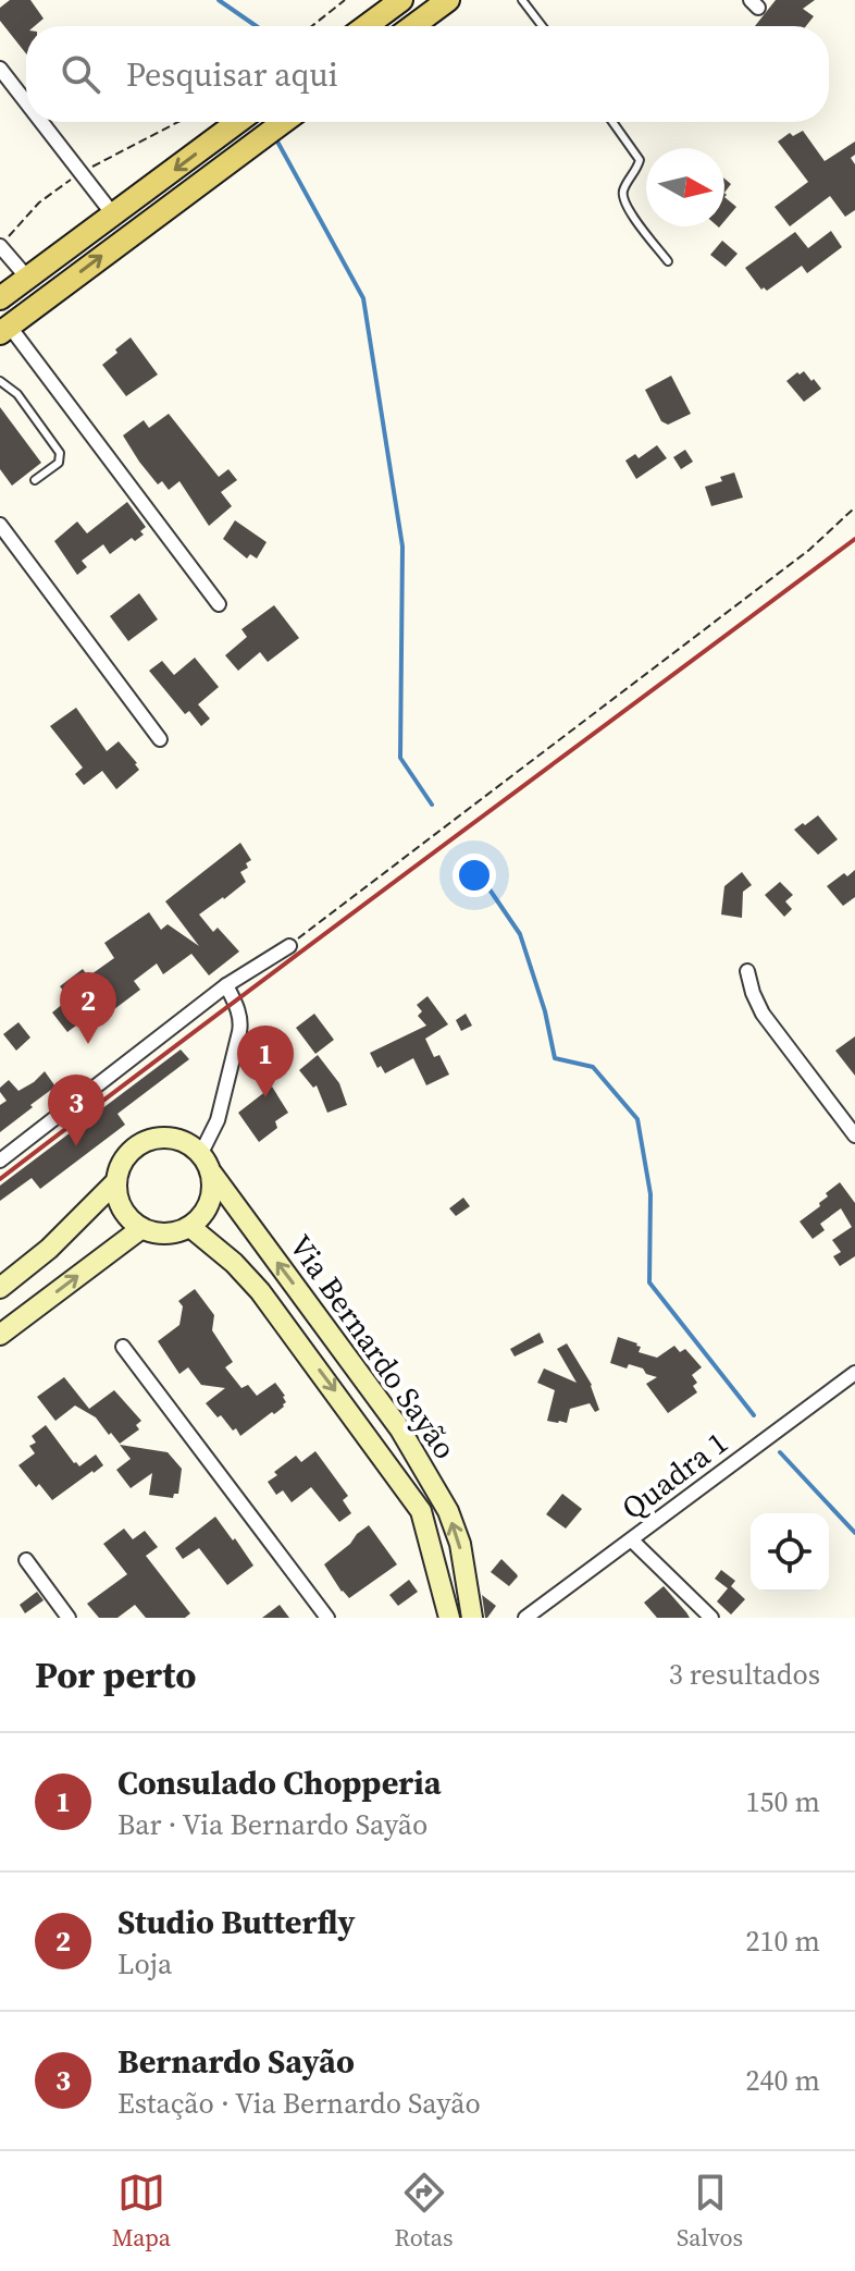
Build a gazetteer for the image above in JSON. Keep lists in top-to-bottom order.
{
  "streets": {
    "main road": ["Via Bernardo Sayão"],
    "street": ["Quadra 1"]
  },
  "north": "right",
  "page": {
    "search": "Pesquisar aqui",
    "pins": ["2", "1", "3"],
    "heading": ["Por perto", "3 resultados"],
    "list": [
      {
        "mark": "1",
        "name": "Consulado Chopperia",
        "note": "Bar · Via Bernardo Sayão",
        "value": "150 m"
      },
      {
        "mark": "2",
        "name": "Studio Butterfly",
        "note": "Loja",
        "value": "210 m"
      },
      {
        "mark": "3",
        "name": "Bernardo Sayão",
        "note": "Estação · Via Bernardo Sayão",
        "value": "240 m"
      }
    ],
    "nav": ["Mapa", "Rotas", "Salvos"]
  }
}
